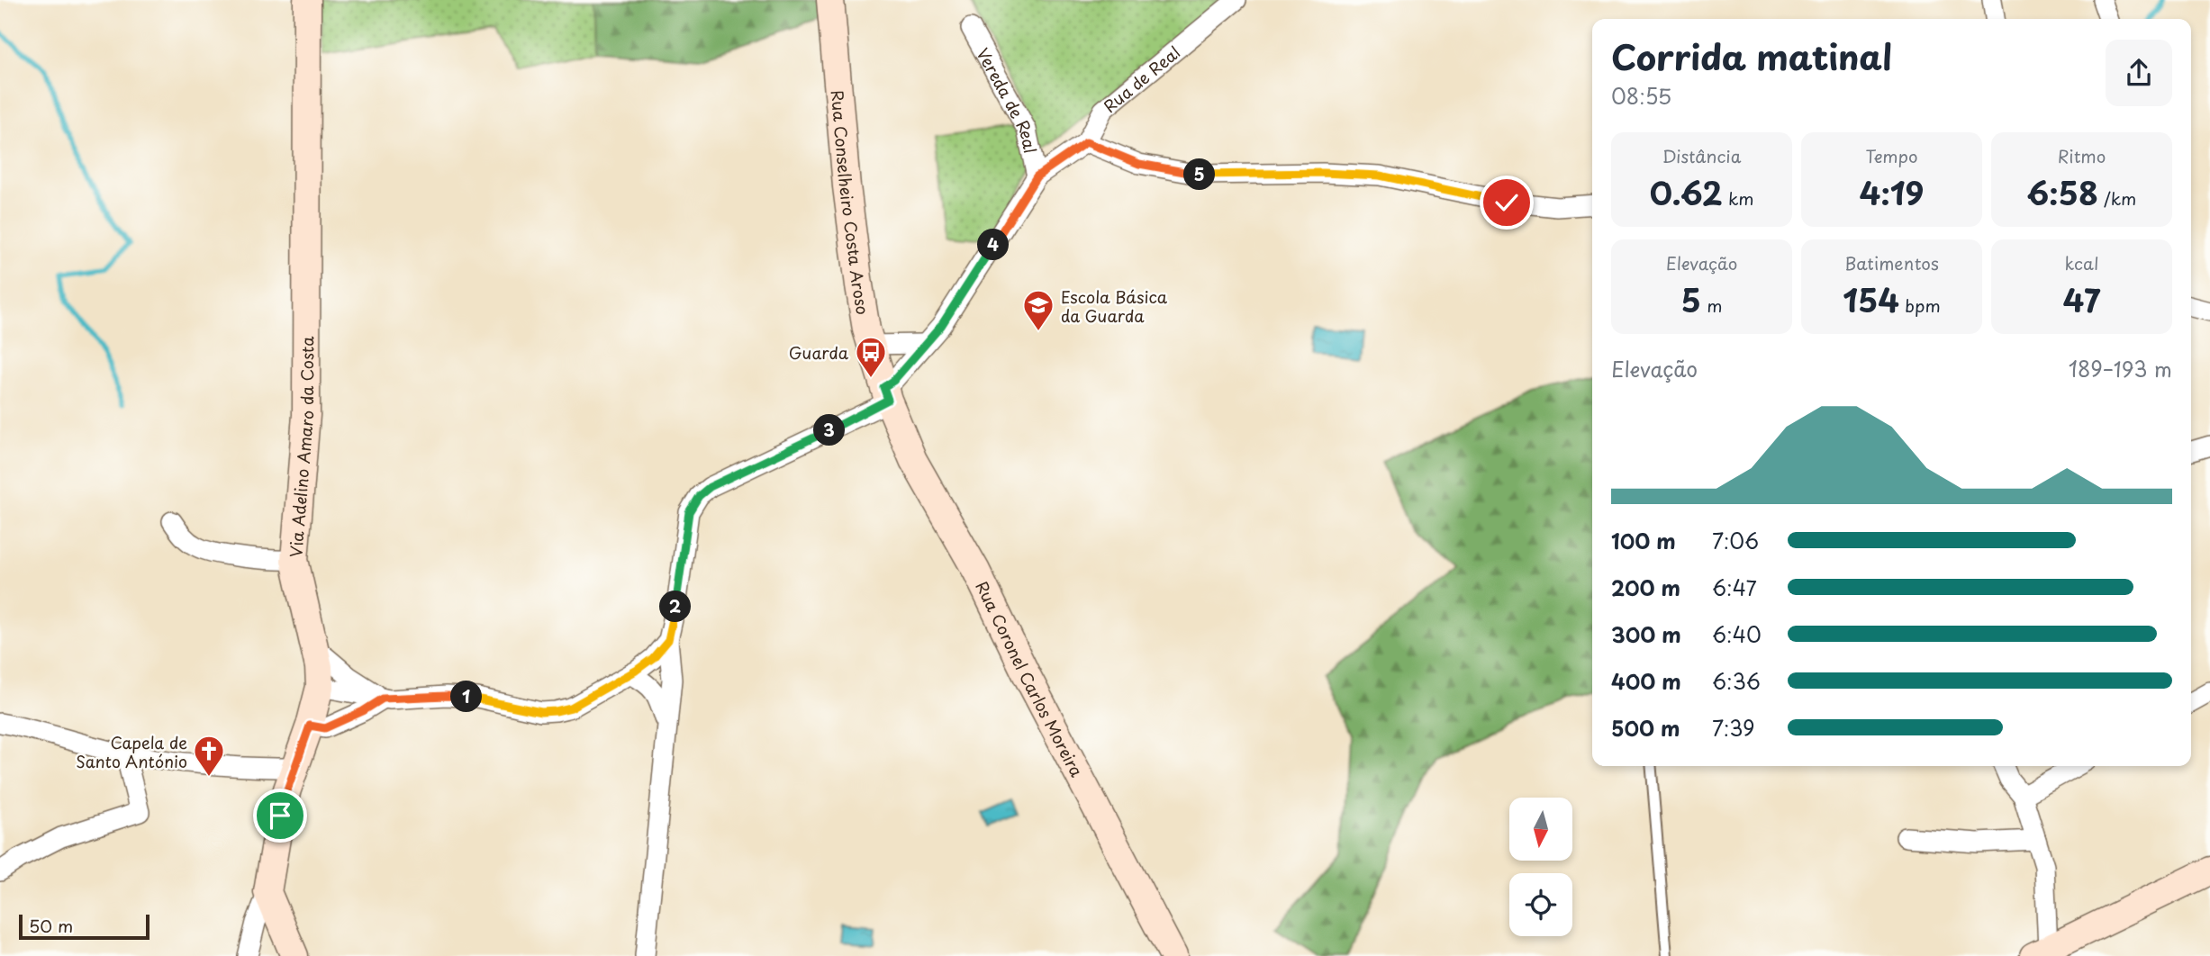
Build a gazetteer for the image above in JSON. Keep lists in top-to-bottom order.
{
  "streets": {
    "main road": ["Rua Conselheiro Costa Aroso", "Via Adelino Amaro da Costa", "Rua Coronel Carlos Moreira"],
    "street": ["Rua de Real", "Vereda de Real"]
  },
  "crossings": [
    ["Rua de Real", "Vereda de Real"],
    ["Rua de Real", "Rua Conselheiro Costa Aroso"],
    ["Rua de Real", "Rua Coronel Carlos Moreira"],
    ["Rua Conselheiro Costa Aroso", "Rua Coronel Carlos Moreira"]
  ],
  "places": {
    "school or university": ["Escola Básica da Guarda"],
    "bus stop": ["Guarda"],
    "church": ["Capela de Santo António"]
  },
  "scale_bar": "50 m",
  "north": "bottom",
  "page": {
    "heading": ["Corrida matinal", "08:55"],
    "stats": [
      ["Distância", "0.62 km"],
      ["Tempo", "4:19"],
      ["Ritmo", "6:58 /km"],
      ["Elevação", "5 m"],
      ["Batimentos", "154 bpm"],
      ["kcal", "47"]
    ],
    "pins": [
      "5",
      "4",
      "3",
      "2",
      "1"
    ],
    "chart": ["Elevação", "189–193 m"],
    "list": [
      {
        "name": "100 m",
        "note": "7:06"
      },
      {
        "name": "200 m",
        "note": "6:47"
      },
      {
        "name": "300 m",
        "note": "6:40"
      },
      {
        "name": "400 m",
        "note": "6:36"
      },
      {
        "name": "500 m",
        "note": "7:39"
      }
    ],
    "scale": "50 m"
  }
}
